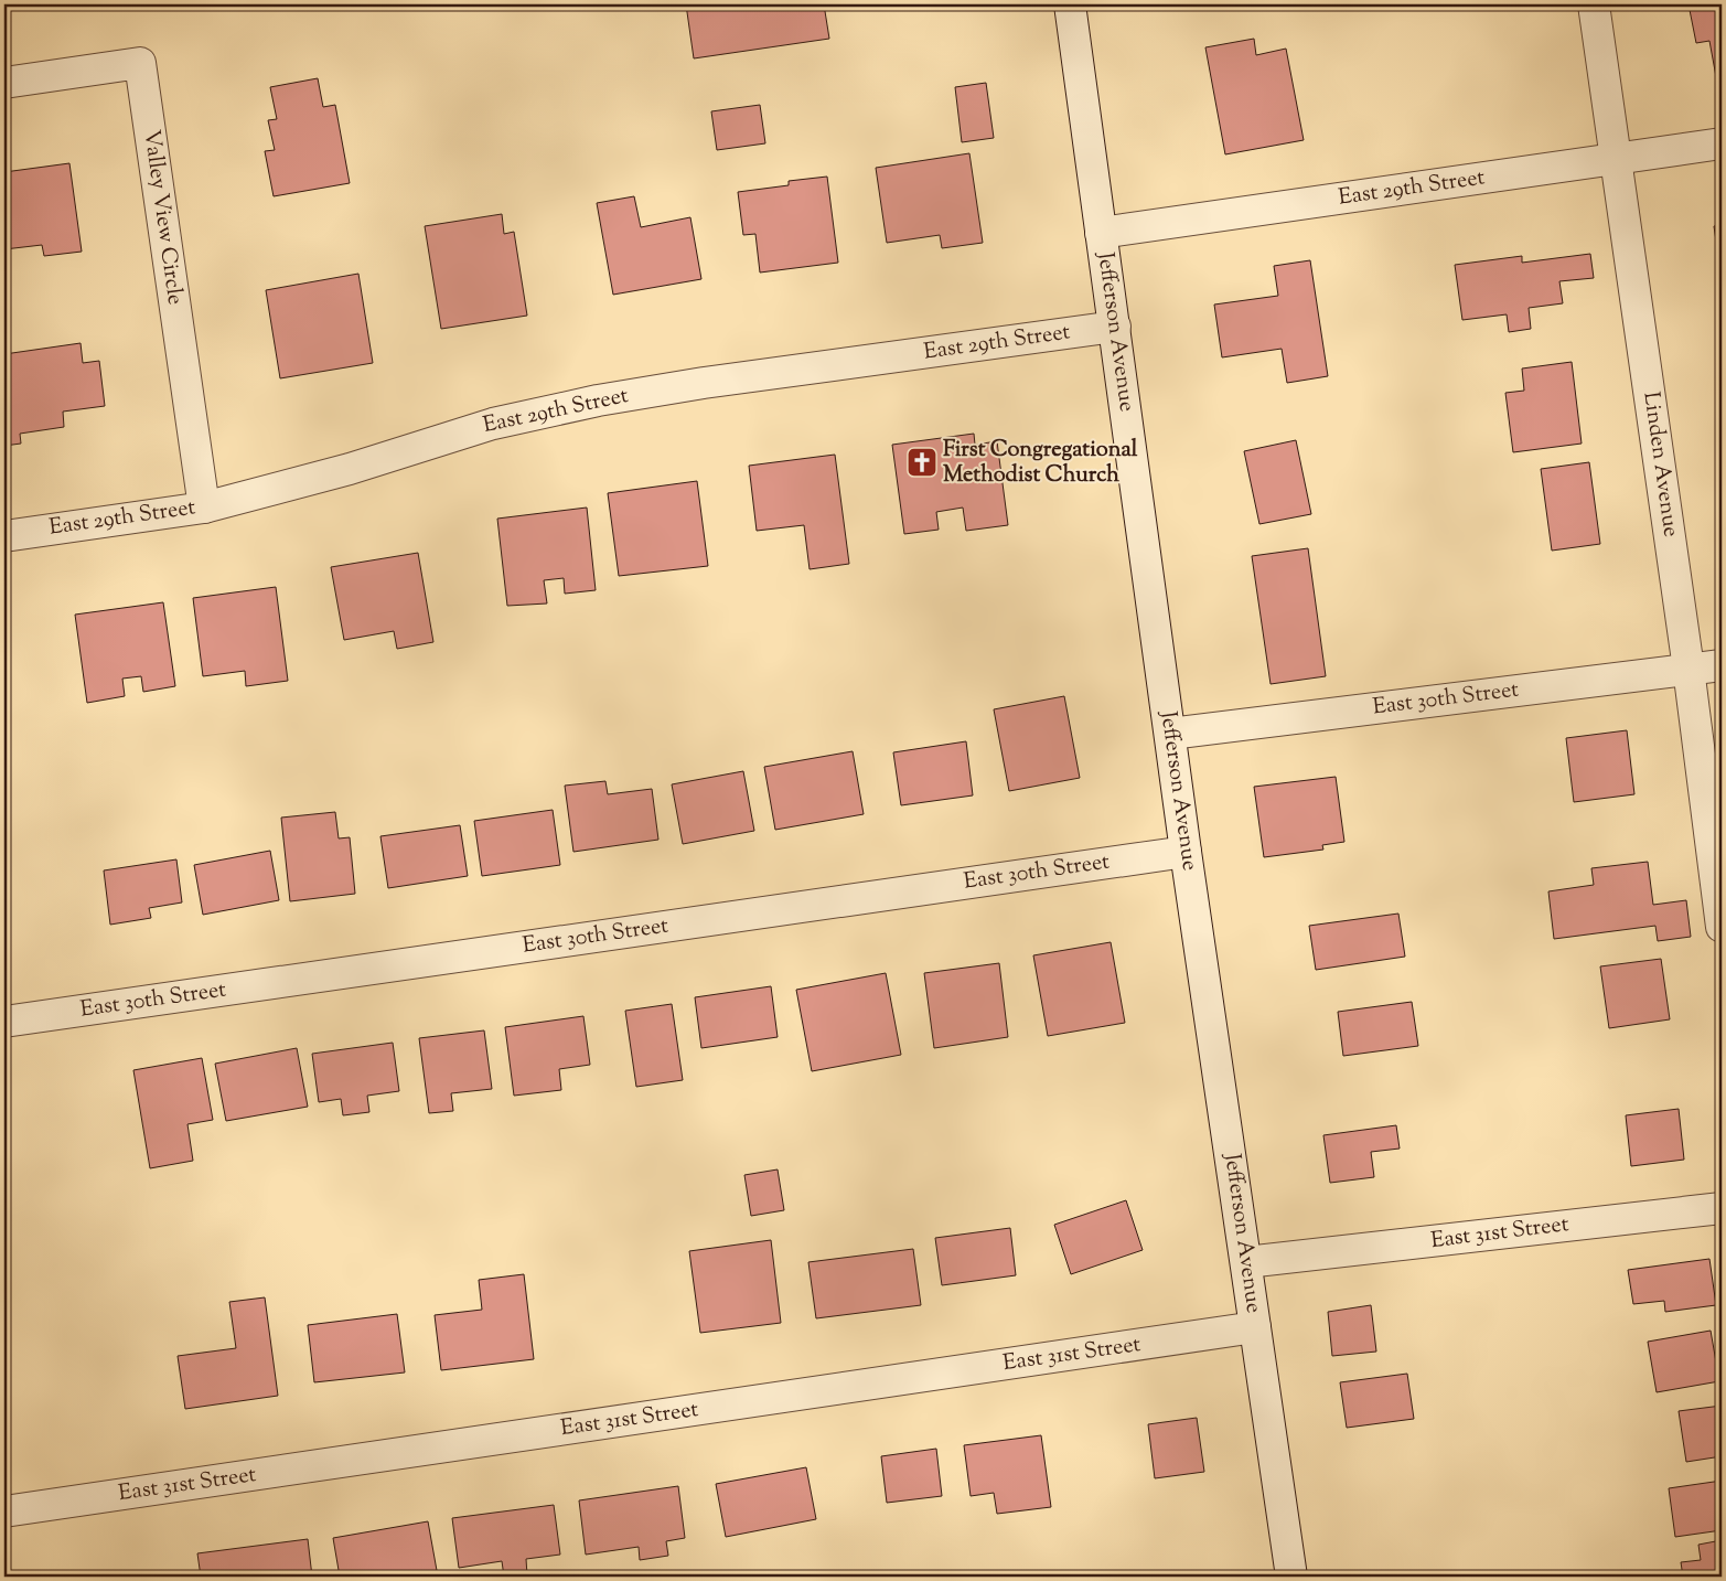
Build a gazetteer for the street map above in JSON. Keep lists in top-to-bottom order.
{
  "streets": {
    "street": [
      "East 29th Street",
      "Valley View Circle",
      "Jefferson Avenue",
      "Linden Avenue",
      "East 30th Street",
      "East 31st Street"
    ]
  },
  "crossings": [
    ["East 29th Street", "Valley View Circle"],
    ["East 29th Street", "Jefferson Avenue"],
    ["East 29th Street", "Linden Avenue"],
    ["Jefferson Avenue", "East 30th Street"],
    ["Jefferson Avenue", "East 31st Street"],
    ["Linden Avenue", "East 30th Street"]
  ],
  "places": {
    "church": ["First Congregational Methodist Church"]
  }
}
